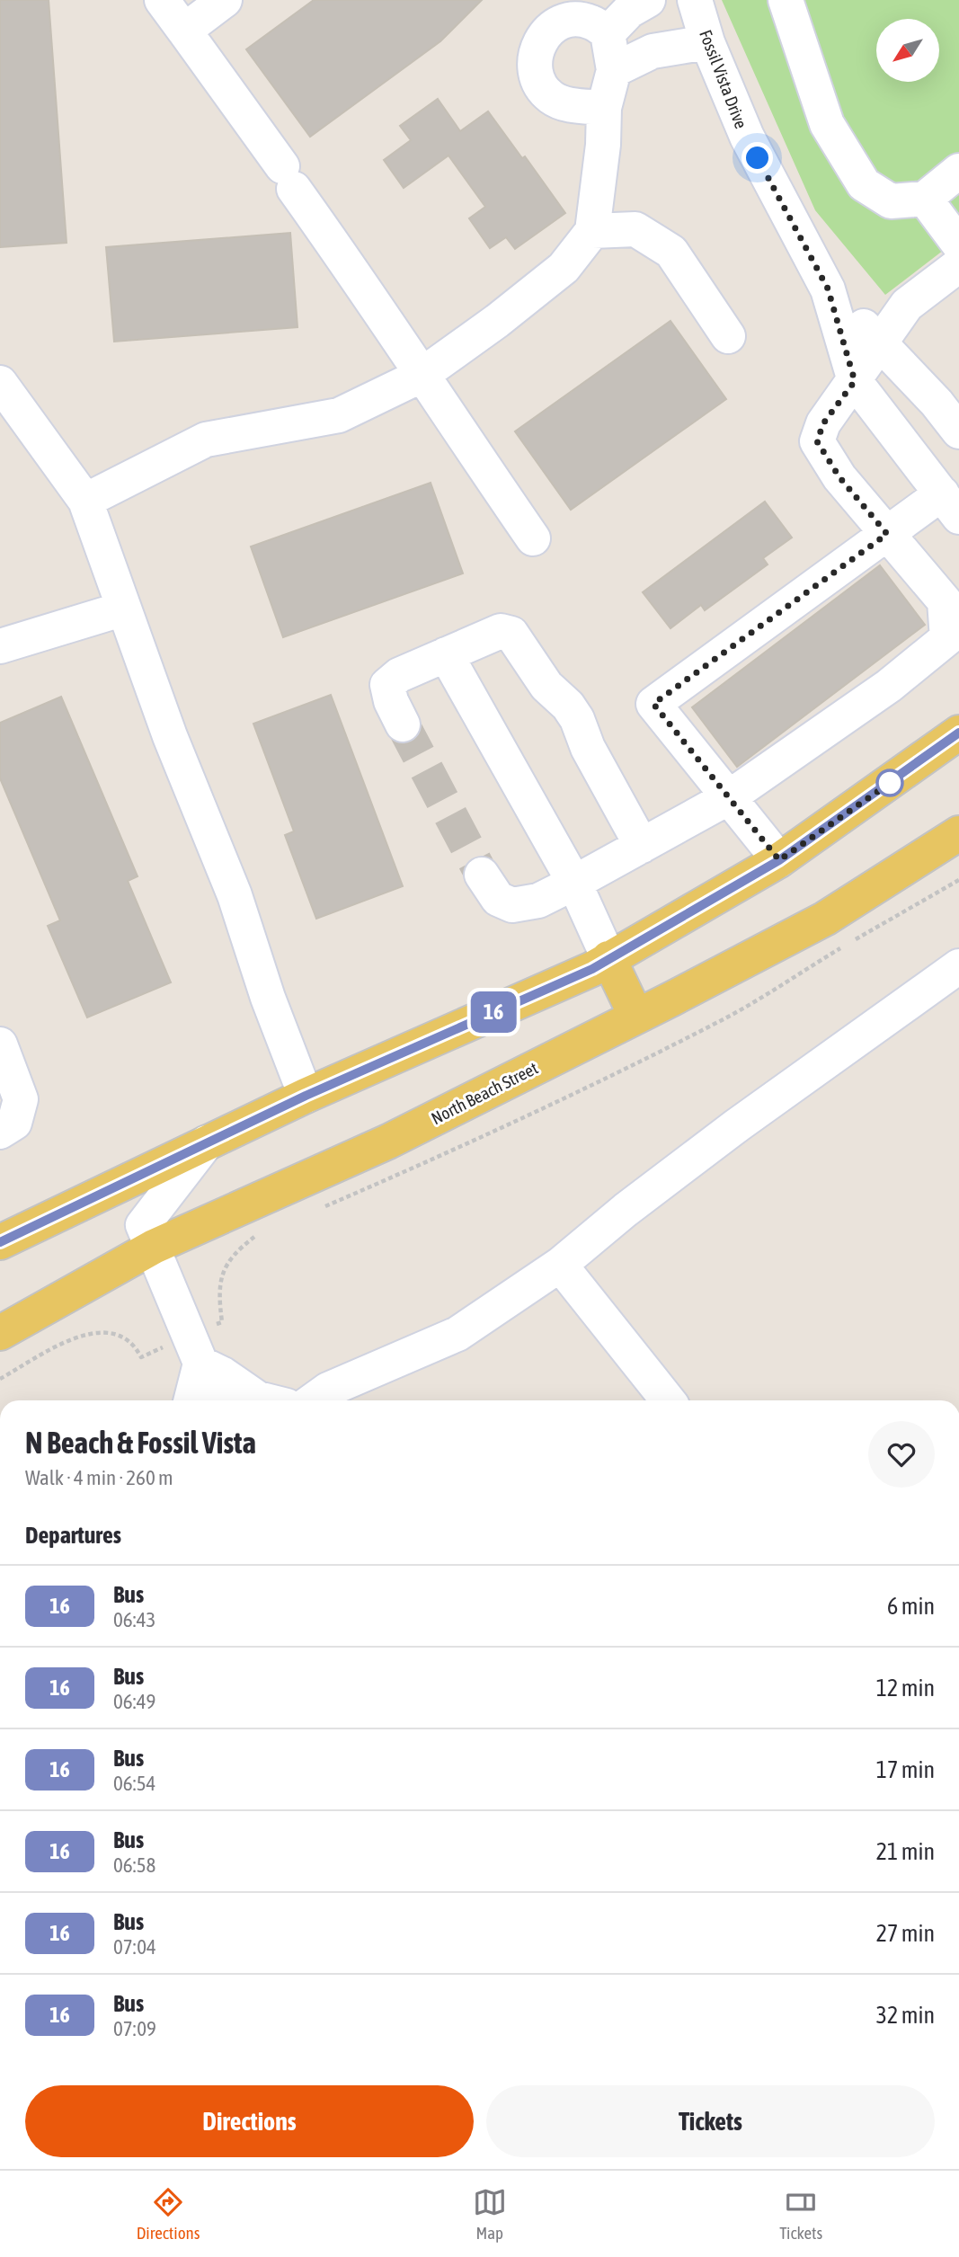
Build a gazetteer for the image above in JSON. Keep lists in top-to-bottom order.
{
  "streets": {
    "main road": ["North Beach Street"],
    "street": ["Fossil Vista Drive"]
  },
  "lines": ["bus line 16"],
  "north": "bottom left",
  "page": {
    "on_map": "16",
    "heading": [
      ["N Beach & Fossil Vista", "Walk · 4 min · 260 m"],
      "Departures"
    ],
    "list": [
      {
        "mark": "16",
        "name": "Bus",
        "note": "06:43",
        "value": "6 min"
      },
      {
        "mark": "16",
        "name": "Bus",
        "note": "06:49",
        "value": "12 min"
      },
      {
        "mark": "16",
        "name": "Bus",
        "note": "06:54",
        "value": "17 min"
      },
      {
        "mark": "16",
        "name": "Bus",
        "note": "06:58",
        "value": "21 min"
      },
      {
        "mark": "16",
        "name": "Bus",
        "note": "07:04",
        "value": "27 min"
      },
      {
        "mark": "16",
        "name": "Bus",
        "note": "07:09",
        "value": "32 min"
      }
    ],
    "buttons": ["Directions", "Tickets"],
    "tabs": ["Directions", "Map", "Tickets"]
  }
}
